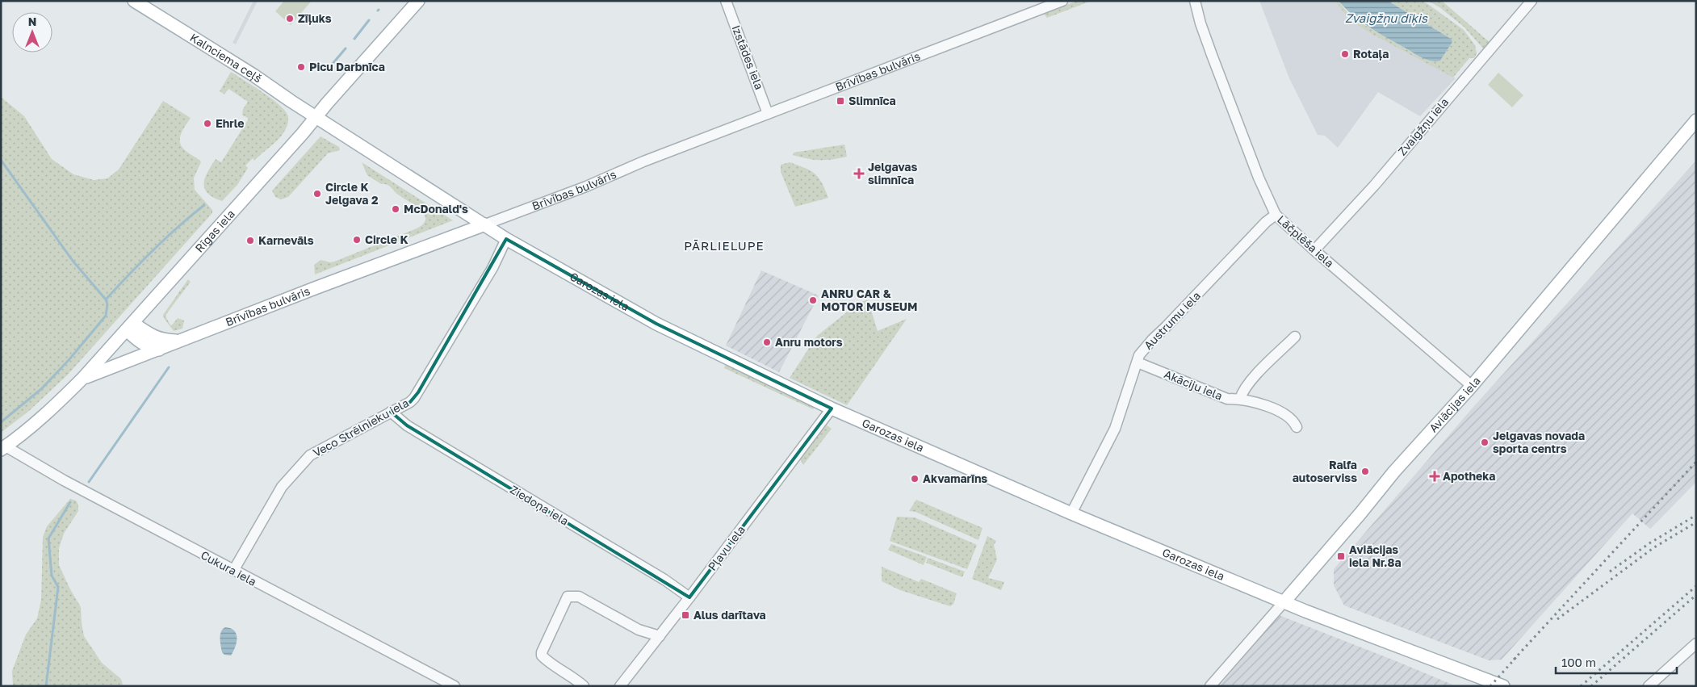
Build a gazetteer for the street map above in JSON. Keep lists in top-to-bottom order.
{
  "streets": {
    "main road": [
      "Kalnciema ceļš",
      "Brīvības bulvāris",
      "Rīgas iela",
      "Garozas iela",
      "Aviācijas iela"
    ],
    "street": [
      "Izstādes iela",
      "Zvaigžņu iela",
      "Lāčplēša iela",
      "Austrumu iela",
      "Akāciju iela",
      "Veco Strēlnieku iela",
      "Ziedoņa iela",
      "Pļavu iela",
      "Cukura iela"
    ]
  },
  "crossings": [
    ["Izstādes iela", "Brīvības bulvāris"],
    ["Kalnciema ceļš", "Rīgas iela"],
    ["Kalnciema ceļš", "Garozas iela"],
    ["Brīvības bulvāris", "Rīgas iela"],
    ["Brīvības bulvāris", "Garozas iela"],
    ["Zvaigžņu iela", "Lāčplēša iela"],
    ["Rīgas iela", "Garozas iela"],
    ["Rīgas iela", "Cukura iela"],
    ["Lāčplēša iela", "Austrumu iela"],
    ["Lāčplēša iela", "Aviācijas iela"],
    ["Garozas iela", "Austrumu iela"],
    ["Garozas iela", "Aviācijas iela"],
    ["Garozas iela", "Veco Strēlnieku iela"],
    ["Garozas iela", "Pļavu iela"],
    ["Austrumu iela", "Akāciju iela"],
    ["Veco Strēlnieku iela", "Ziedoņa iela"],
    ["Veco Strēlnieku iela", "Cukura iela"],
    ["Ziedoņa iela", "Pļavu iela"]
  ],
  "districts": ["PĀRLIELUPE"],
  "water": ["Zvaigžņu dīķis"],
  "places": {
    "other": [
      "Zīļuks",
      "Rotaļa",
      "Picu Darbnīca",
      "Ehrle",
      "Circle K Jelgava 2",
      "McDonald's",
      "Circle K",
      "Karnevāls",
      "ANRU CAR & MOTOR MUSEUM",
      "Anru motors",
      "Jelgavas novada sporta centrs",
      "Ralfa autoserviss",
      "Akvamarīns"
    ],
    "transit": ["Slimnīca", "Aviācijas iela Nr.8a", "Alus darītava"],
    "health": ["Jelgavas slimnīca", "Apotheka"]
  },
  "scale_bar": "100 m",
  "north": "top"
}
